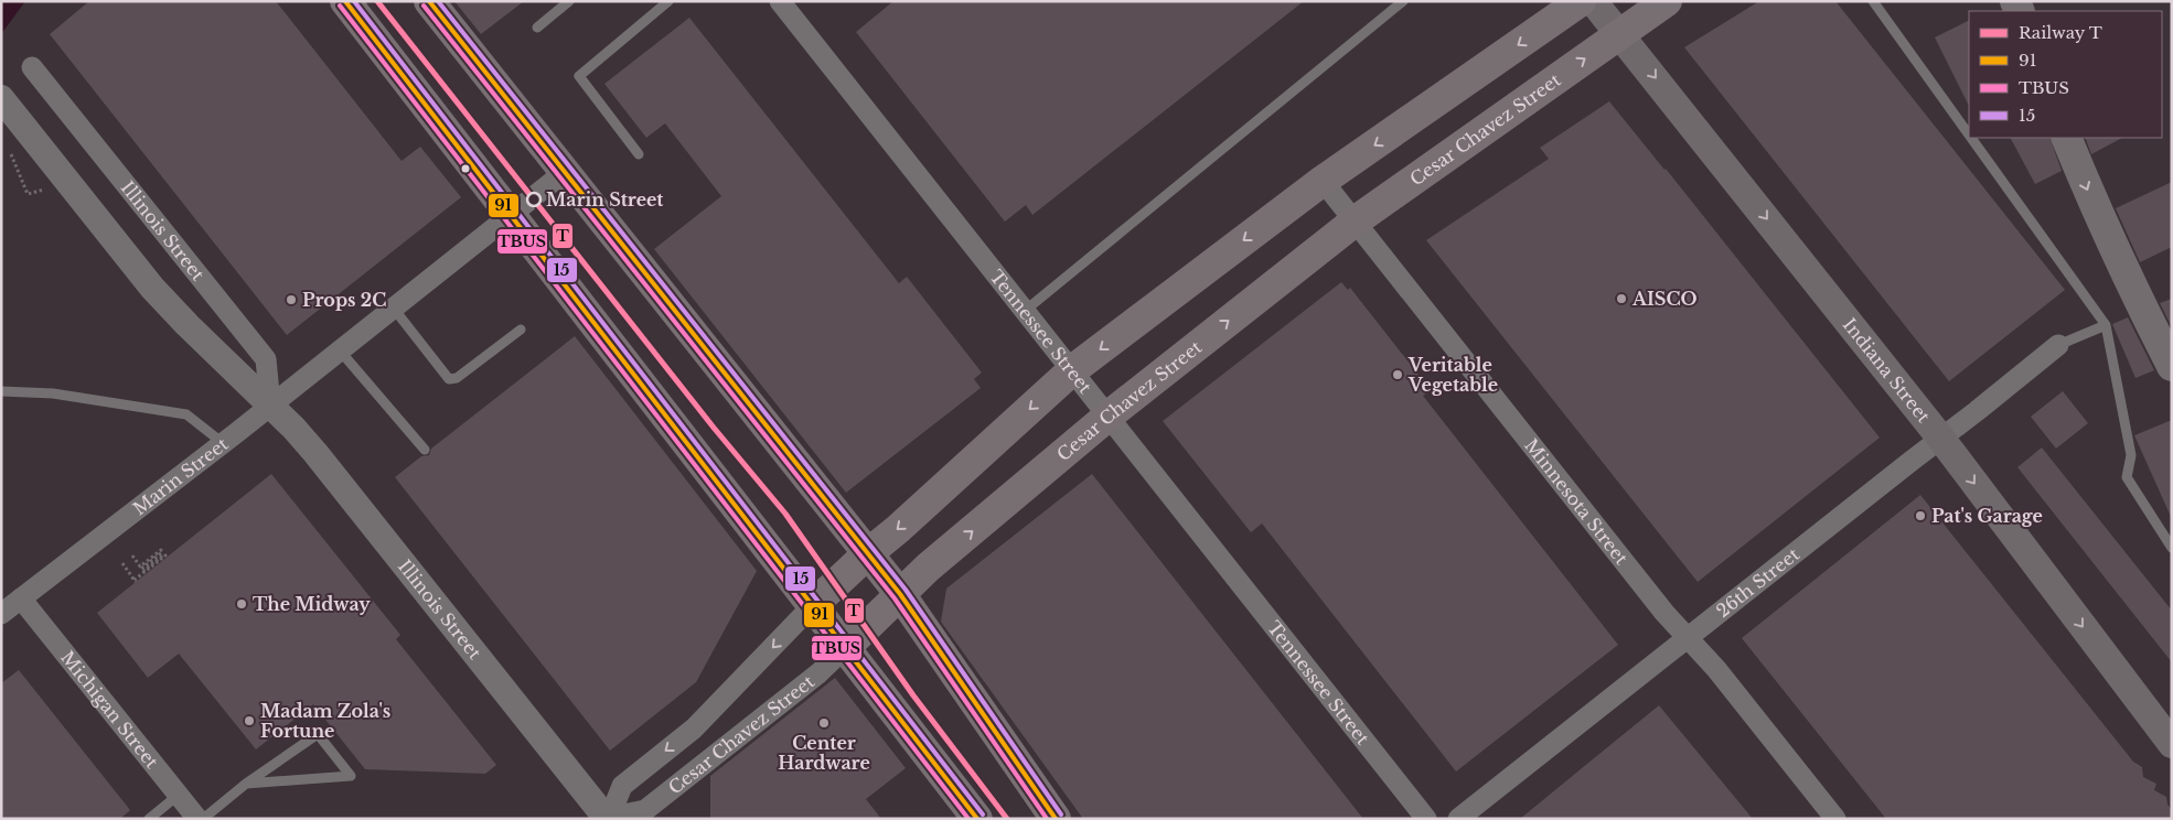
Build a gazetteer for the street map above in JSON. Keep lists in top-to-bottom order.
{
  "streets": {
    "main road": ["Cesar Chavez Street", "Indiana Street"],
    "street": [
      "Illinois Street",
      "Tennessee Street",
      "Marin Street",
      "Minnesota Street",
      "26th Street",
      "Michigan Street"
    ]
  },
  "crossings": [
    ["Cesar Chavez Street", "Illinois Street"],
    ["Cesar Chavez Street", "Tennessee Street"],
    ["Cesar Chavez Street", "Indiana Street"],
    ["Cesar Chavez Street", "Minnesota Street"],
    ["Illinois Street", "Marin Street"],
    ["Indiana Street", "26th Street"],
    ["Marin Street", "Michigan Street"],
    ["Minnesota Street", "26th Street"]
  ],
  "one_way": ["Indiana Street"],
  "places": [
    "Marin Street",
    "AISCO",
    "Props 2C",
    "Veritable Vegetable",
    "Pat's Garage",
    "The Midway",
    "Madam Zola's Fortune",
    "Center Hardware"
  ],
  "lines": [
    "rail line T",
    "transit line 91",
    "transit line 15",
    "transit line TBUS"
  ],
  "legend": [
    "Railway T",
    "91",
    "TBUS",
    "15"
  ]
}
